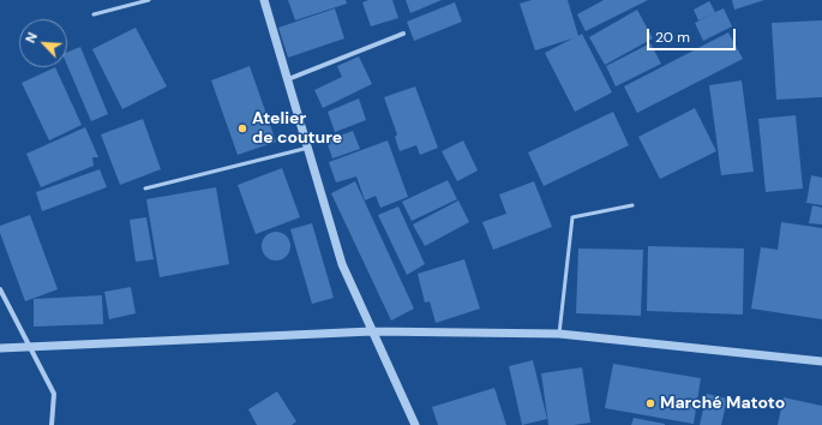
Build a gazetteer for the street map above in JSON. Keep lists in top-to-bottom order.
{
  "places": ["Atelier de couture", "Marché Matoto"],
  "scale_bar": "20 m",
  "north": "top left"
}
